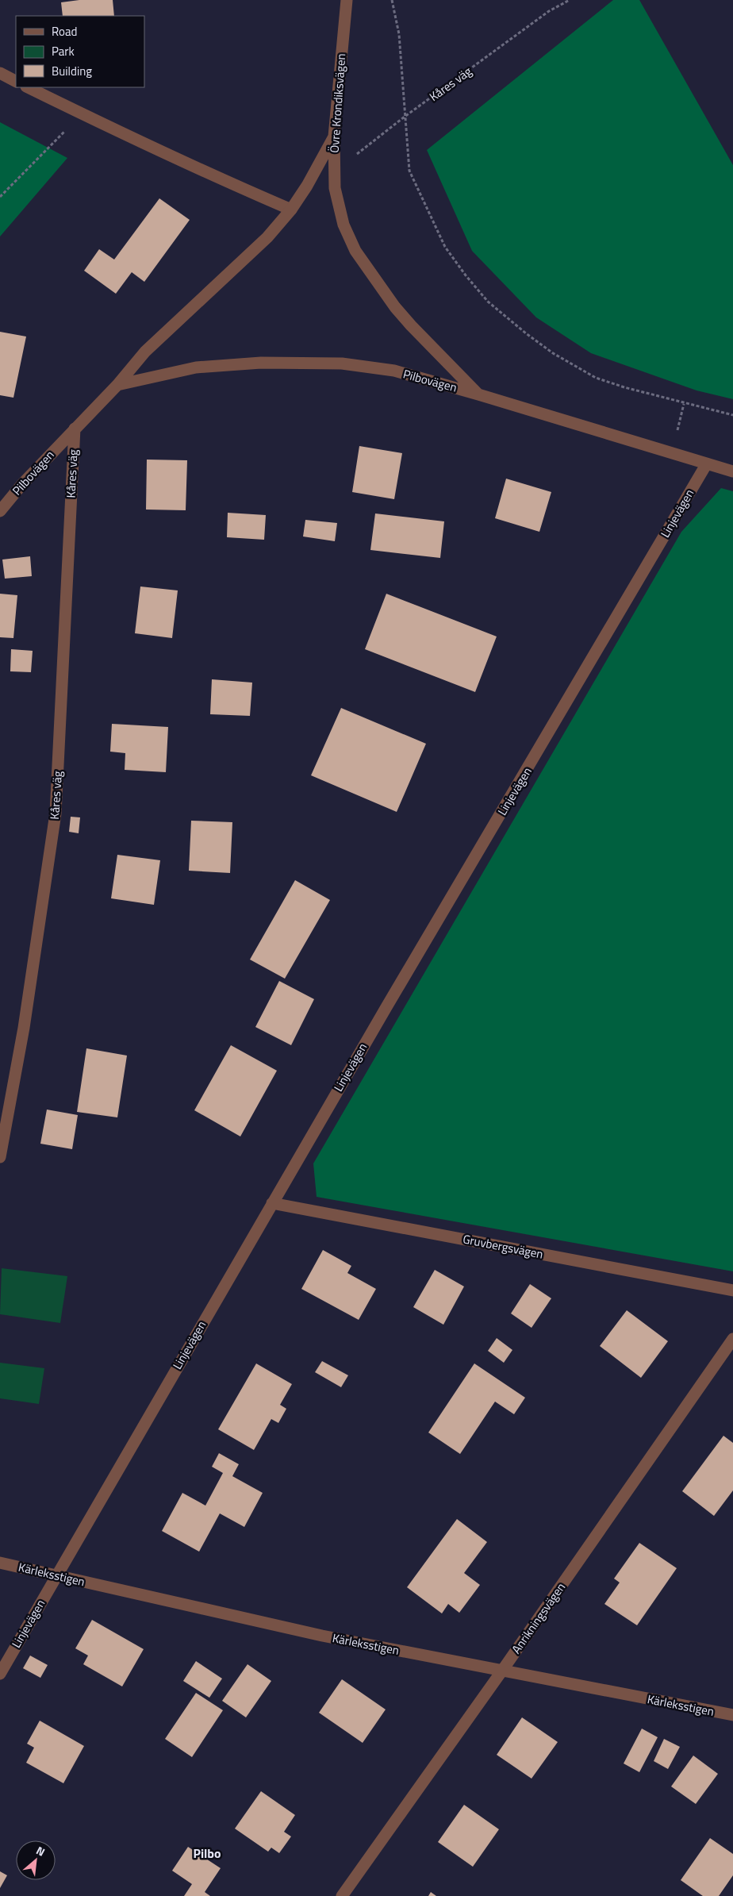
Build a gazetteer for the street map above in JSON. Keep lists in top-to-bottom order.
{
  "streets": {
    "street": [
      "Kåres väg",
      "Övre Krondiksvägen",
      "Pilbovägen",
      "Linjevägen",
      "Gruvbergsvägen",
      "Kärleksstigen",
      "Anrikningsvägen"
    ]
  },
  "crossings": [
    ["Kåres väg", "Övre Krondiksvägen"],
    ["Kåres väg", "Pilbovägen"],
    ["Övre Krondiksvägen", "Pilbovägen"],
    ["Pilbovägen", "Linjevägen"],
    ["Linjevägen", "Gruvbergsvägen"],
    ["Linjevägen", "Kärleksstigen"],
    ["Kärleksstigen", "Anrikningsvägen"]
  ],
  "districts": ["Pilbo"],
  "legend": ["Road", "Park", "Building"],
  "north": "top right"
}
